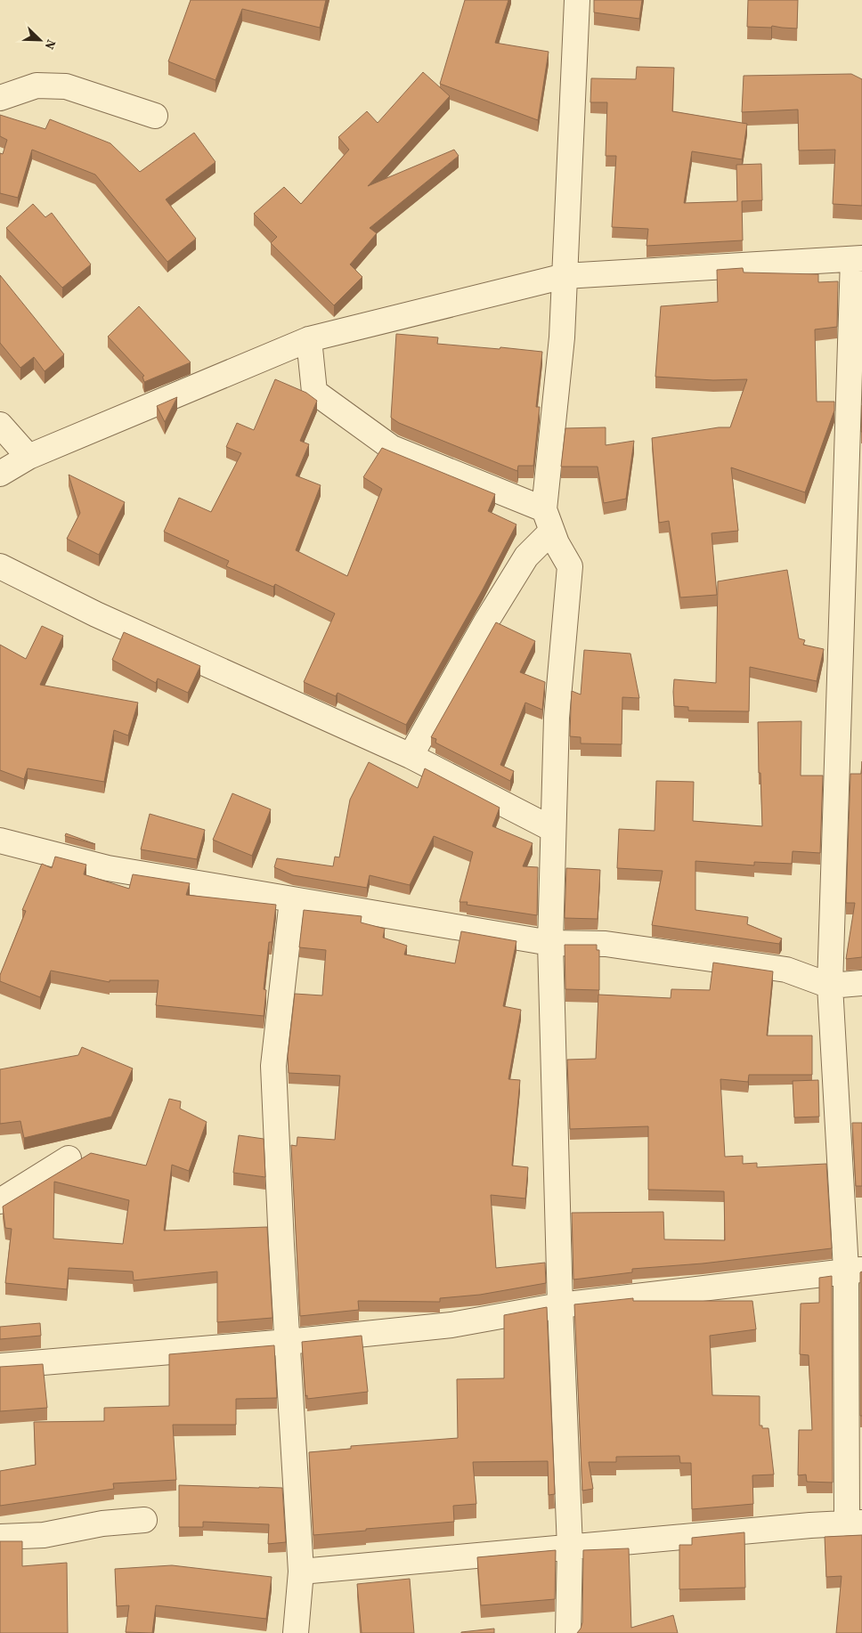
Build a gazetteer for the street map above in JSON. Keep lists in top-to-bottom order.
{
  "north": "bottom right"
}
